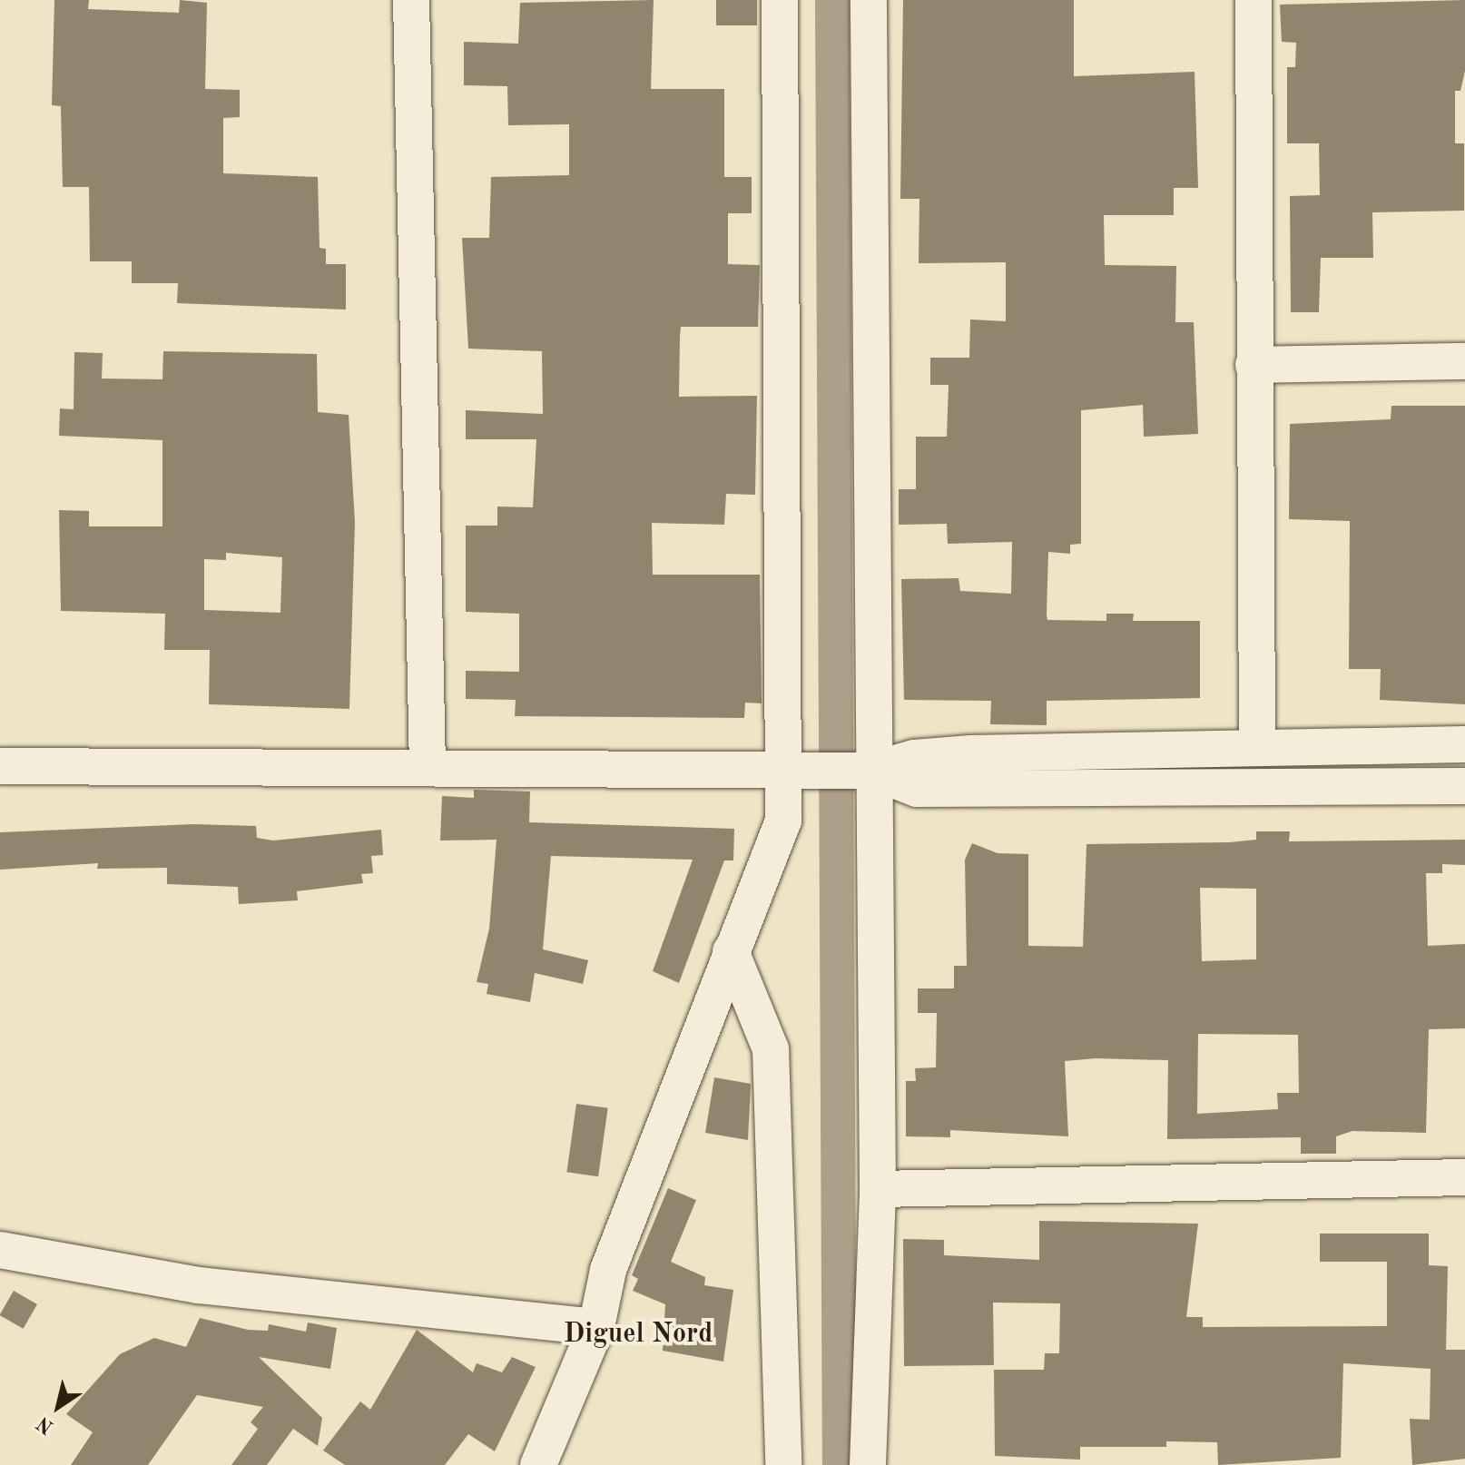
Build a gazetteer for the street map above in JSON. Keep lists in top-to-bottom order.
{
  "districts": ["Diguel Nord"],
  "north": "bottom left"
}
